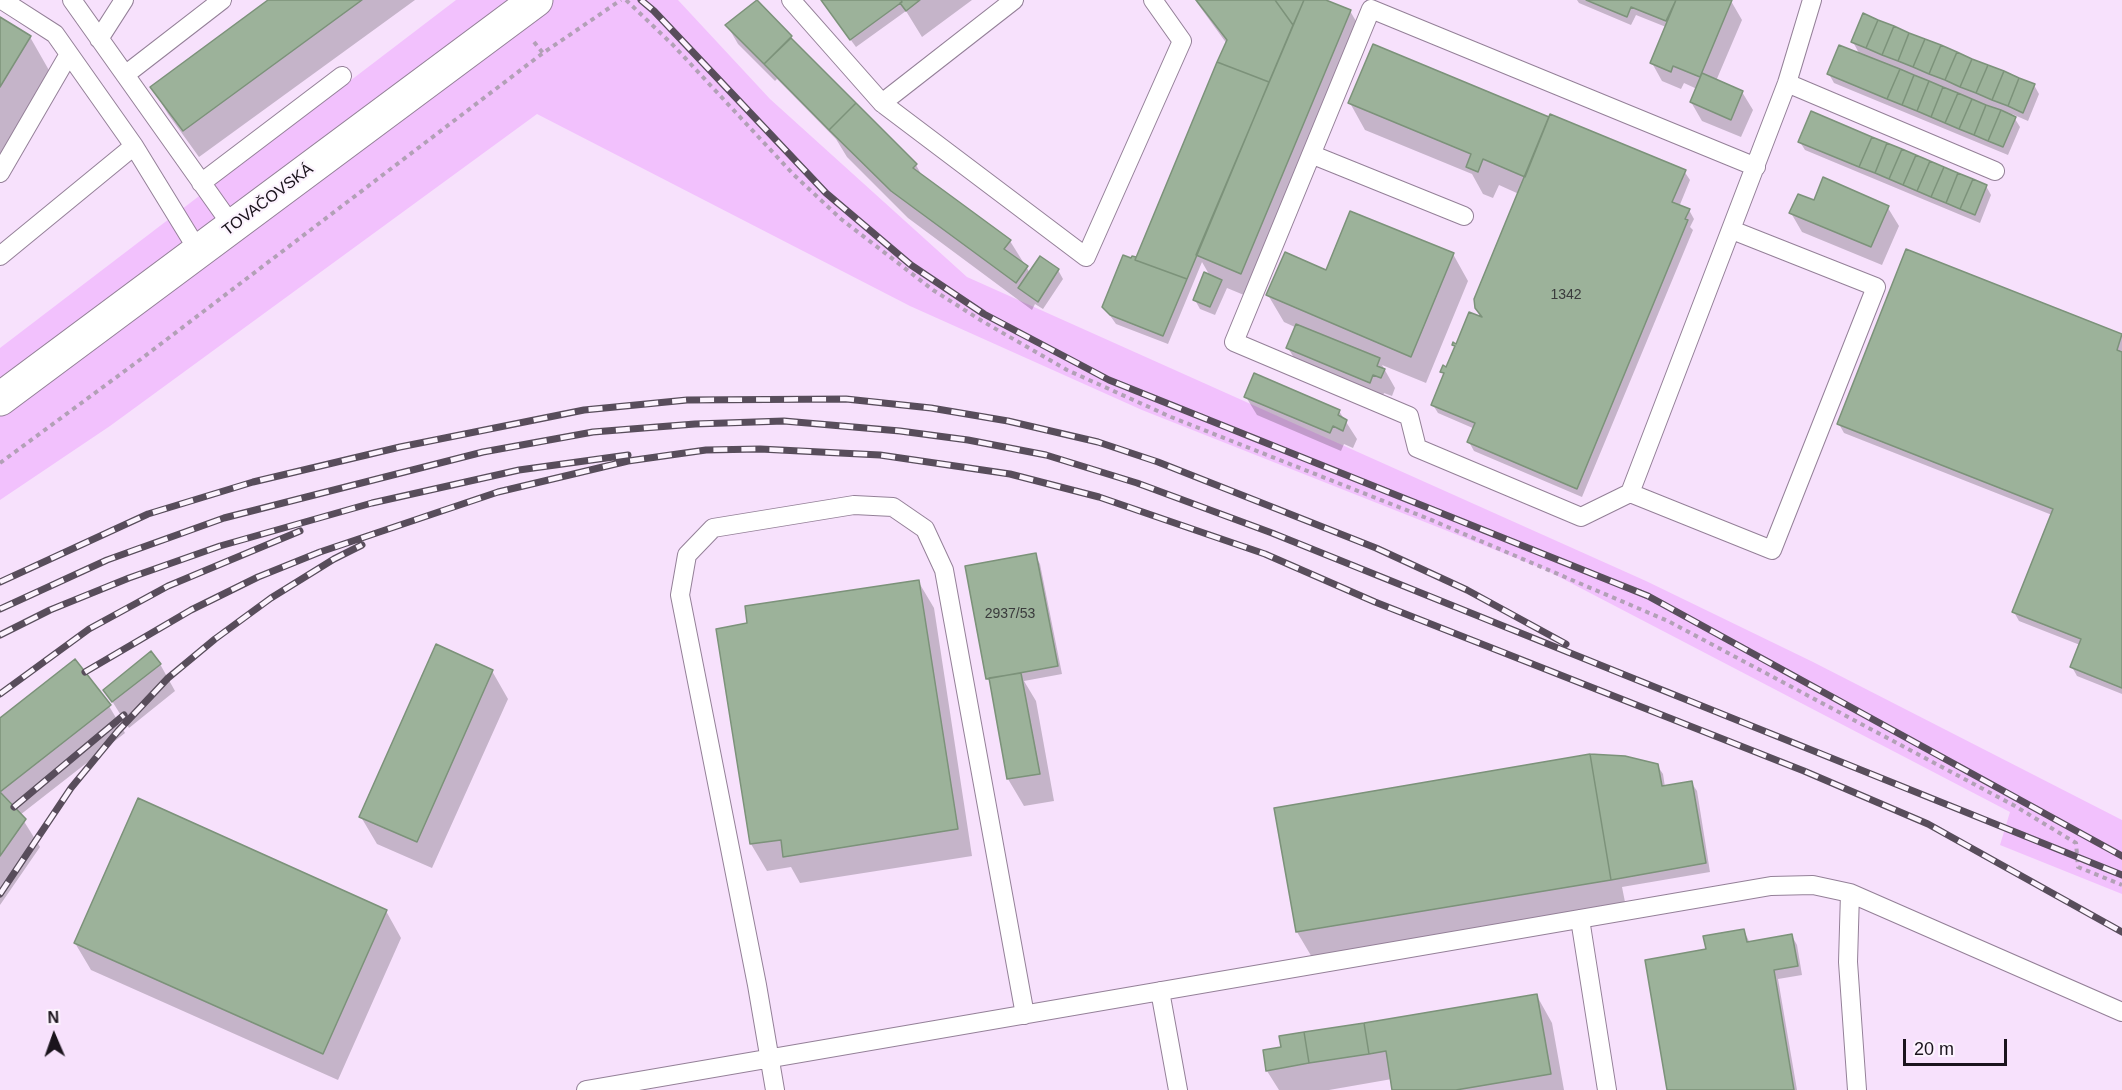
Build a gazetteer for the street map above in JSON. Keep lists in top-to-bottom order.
{
  "streets": {
    "main road": ["TOVAČOVSKÁ"]
  },
  "house_numbers": ["1342", "2937/53"],
  "scale_bar": "20 m",
  "north": "top"
}
